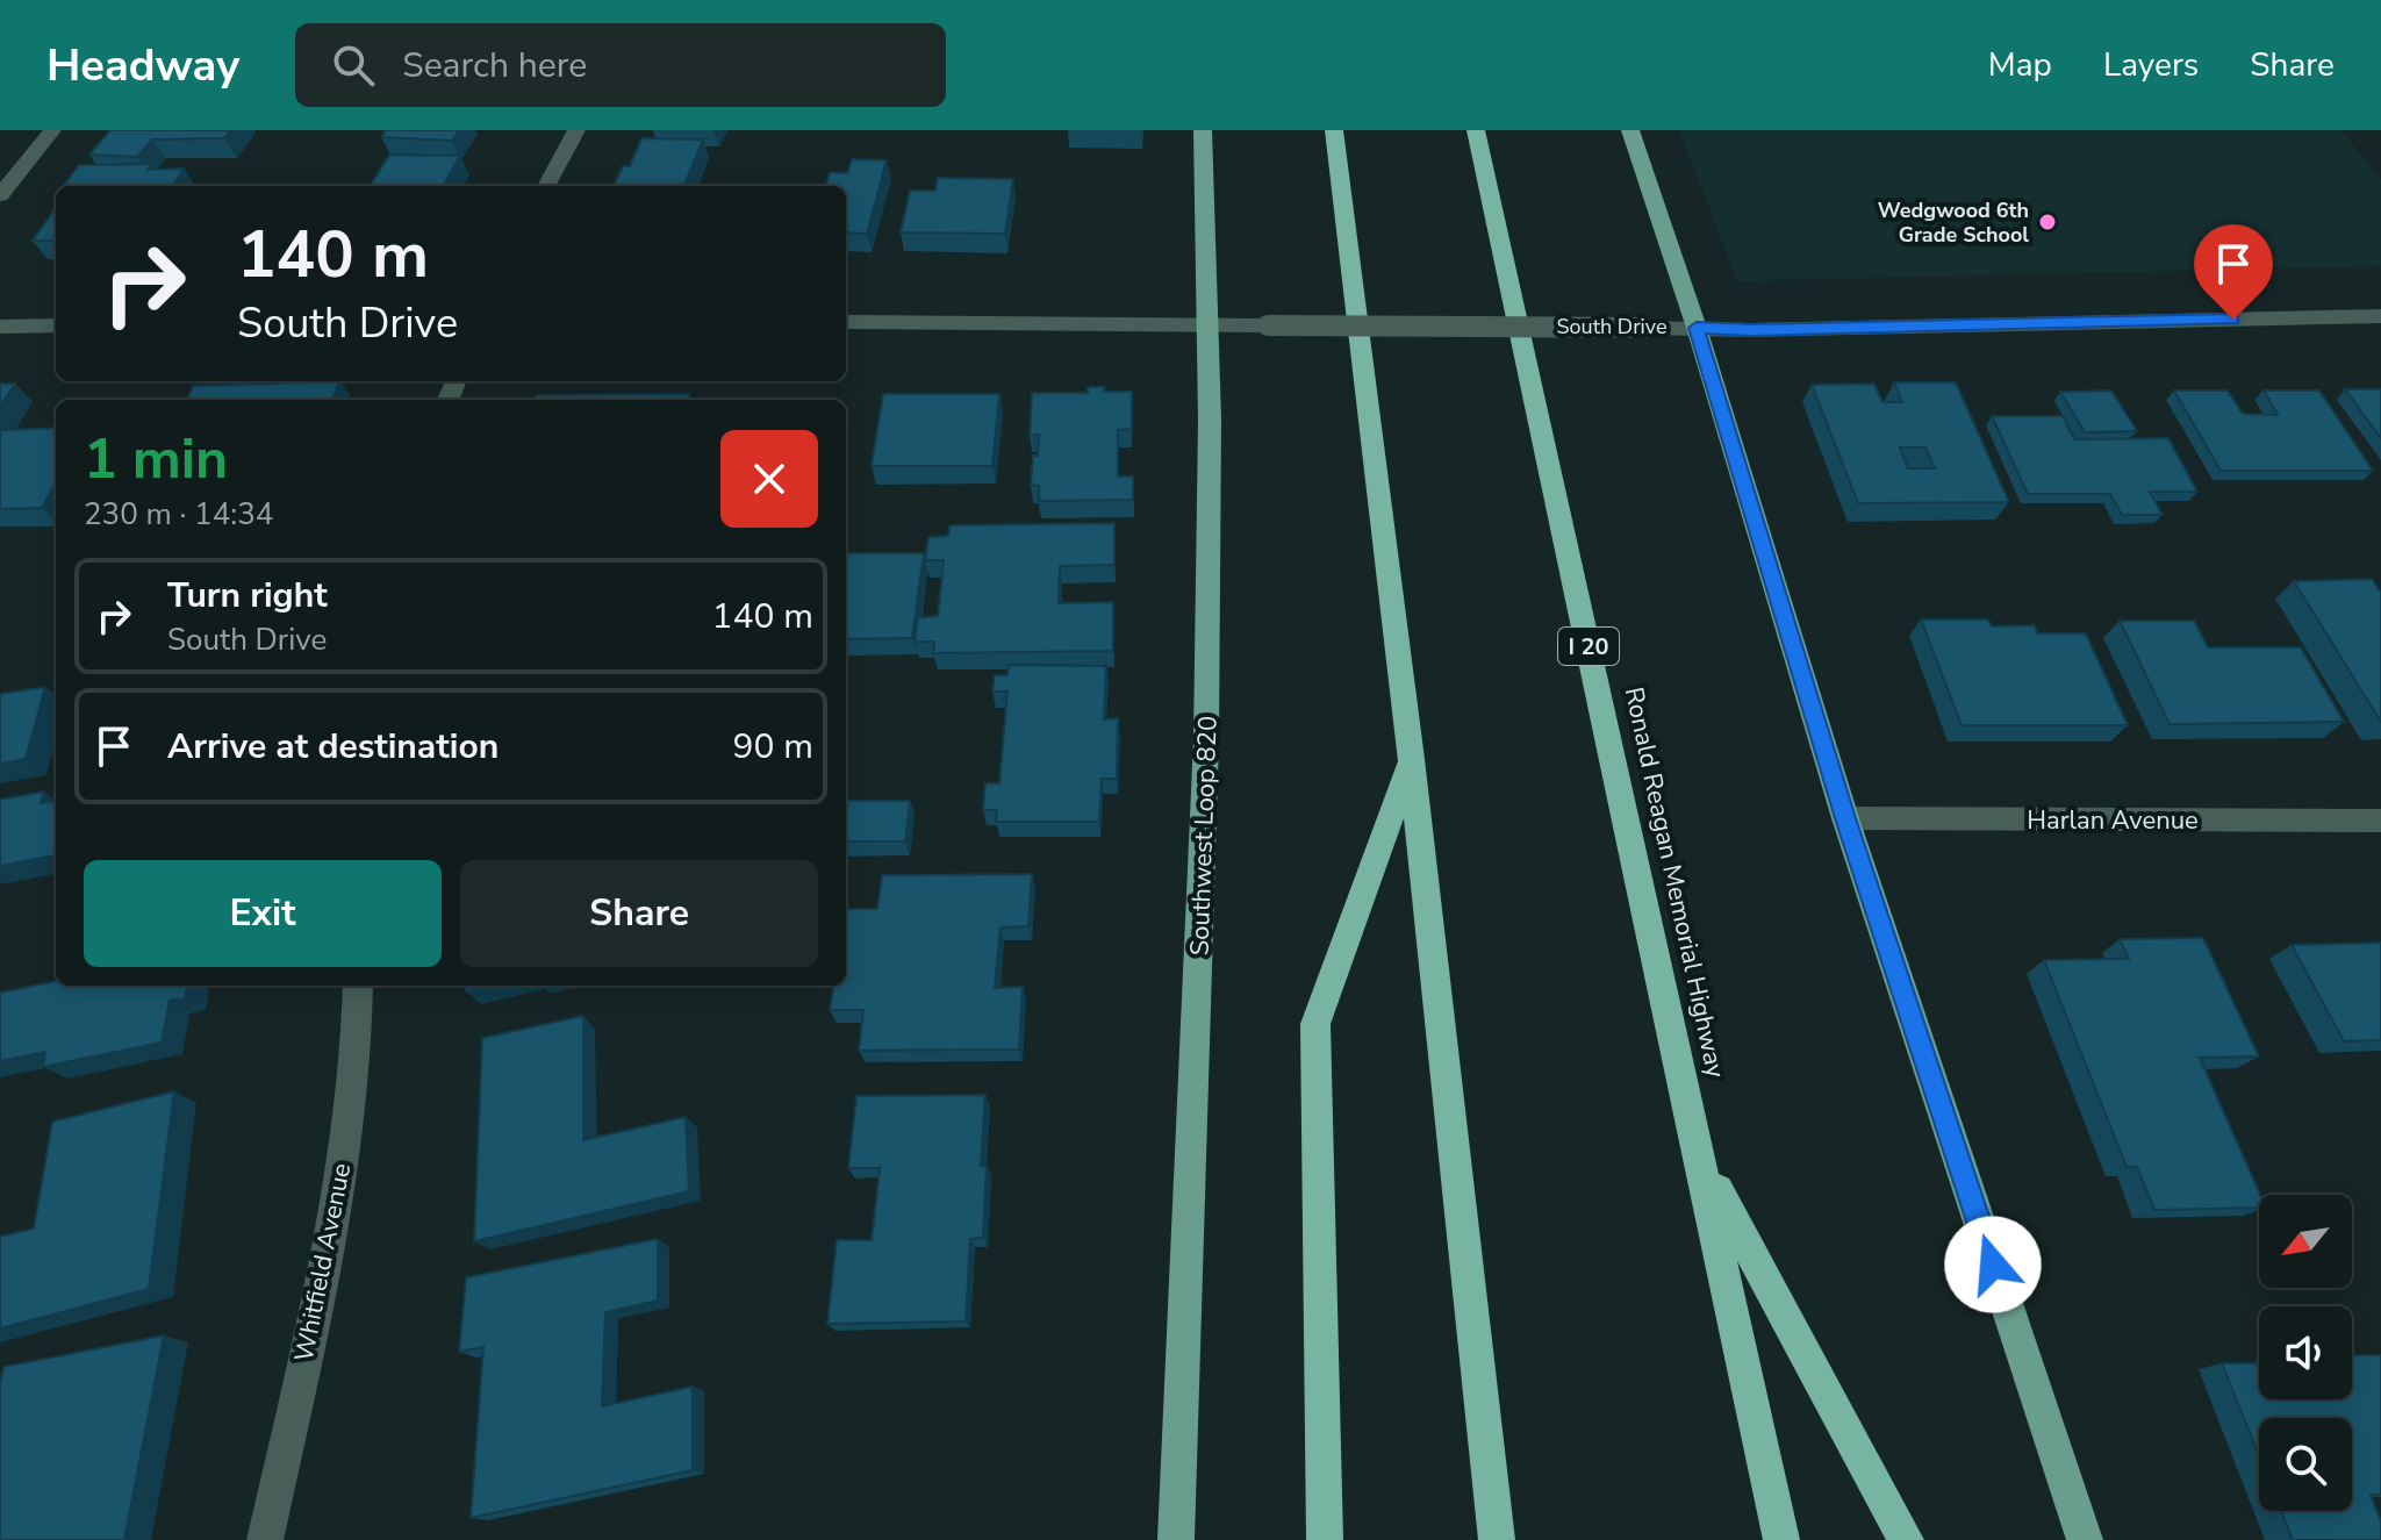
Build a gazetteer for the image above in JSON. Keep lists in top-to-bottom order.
{
  "streets": {
    "highway": ["I 20", "Ronald Reagan Memorial Highway"],
    "main road": ["Southwest Loop 820"],
    "street": ["South Drive", "Harlan Avenue", "Whitfield Avenue"]
  },
  "crossings": [
    ["South Drive", "Southwest Loop 820"]
  ],
  "places": ["Wedgwood 6th Grade School"],
  "north": "bottom left",
  "page": {
    "header": "Headway",
    "search": "Search here",
    "nav": ["Map", "Layers", "Share"],
    "turn": ["140 m", "South Drive"],
    "heading": ["1 min", "230 m · 14:34"],
    "list": [
      {
        "name": "Turn right",
        "note": "South Drive",
        "value": "140 m"
      },
      {
        "name": "Arrive at destination",
        "value": "90 m"
      }
    ],
    "buttons": ["Exit", "Share"]
  }
}
